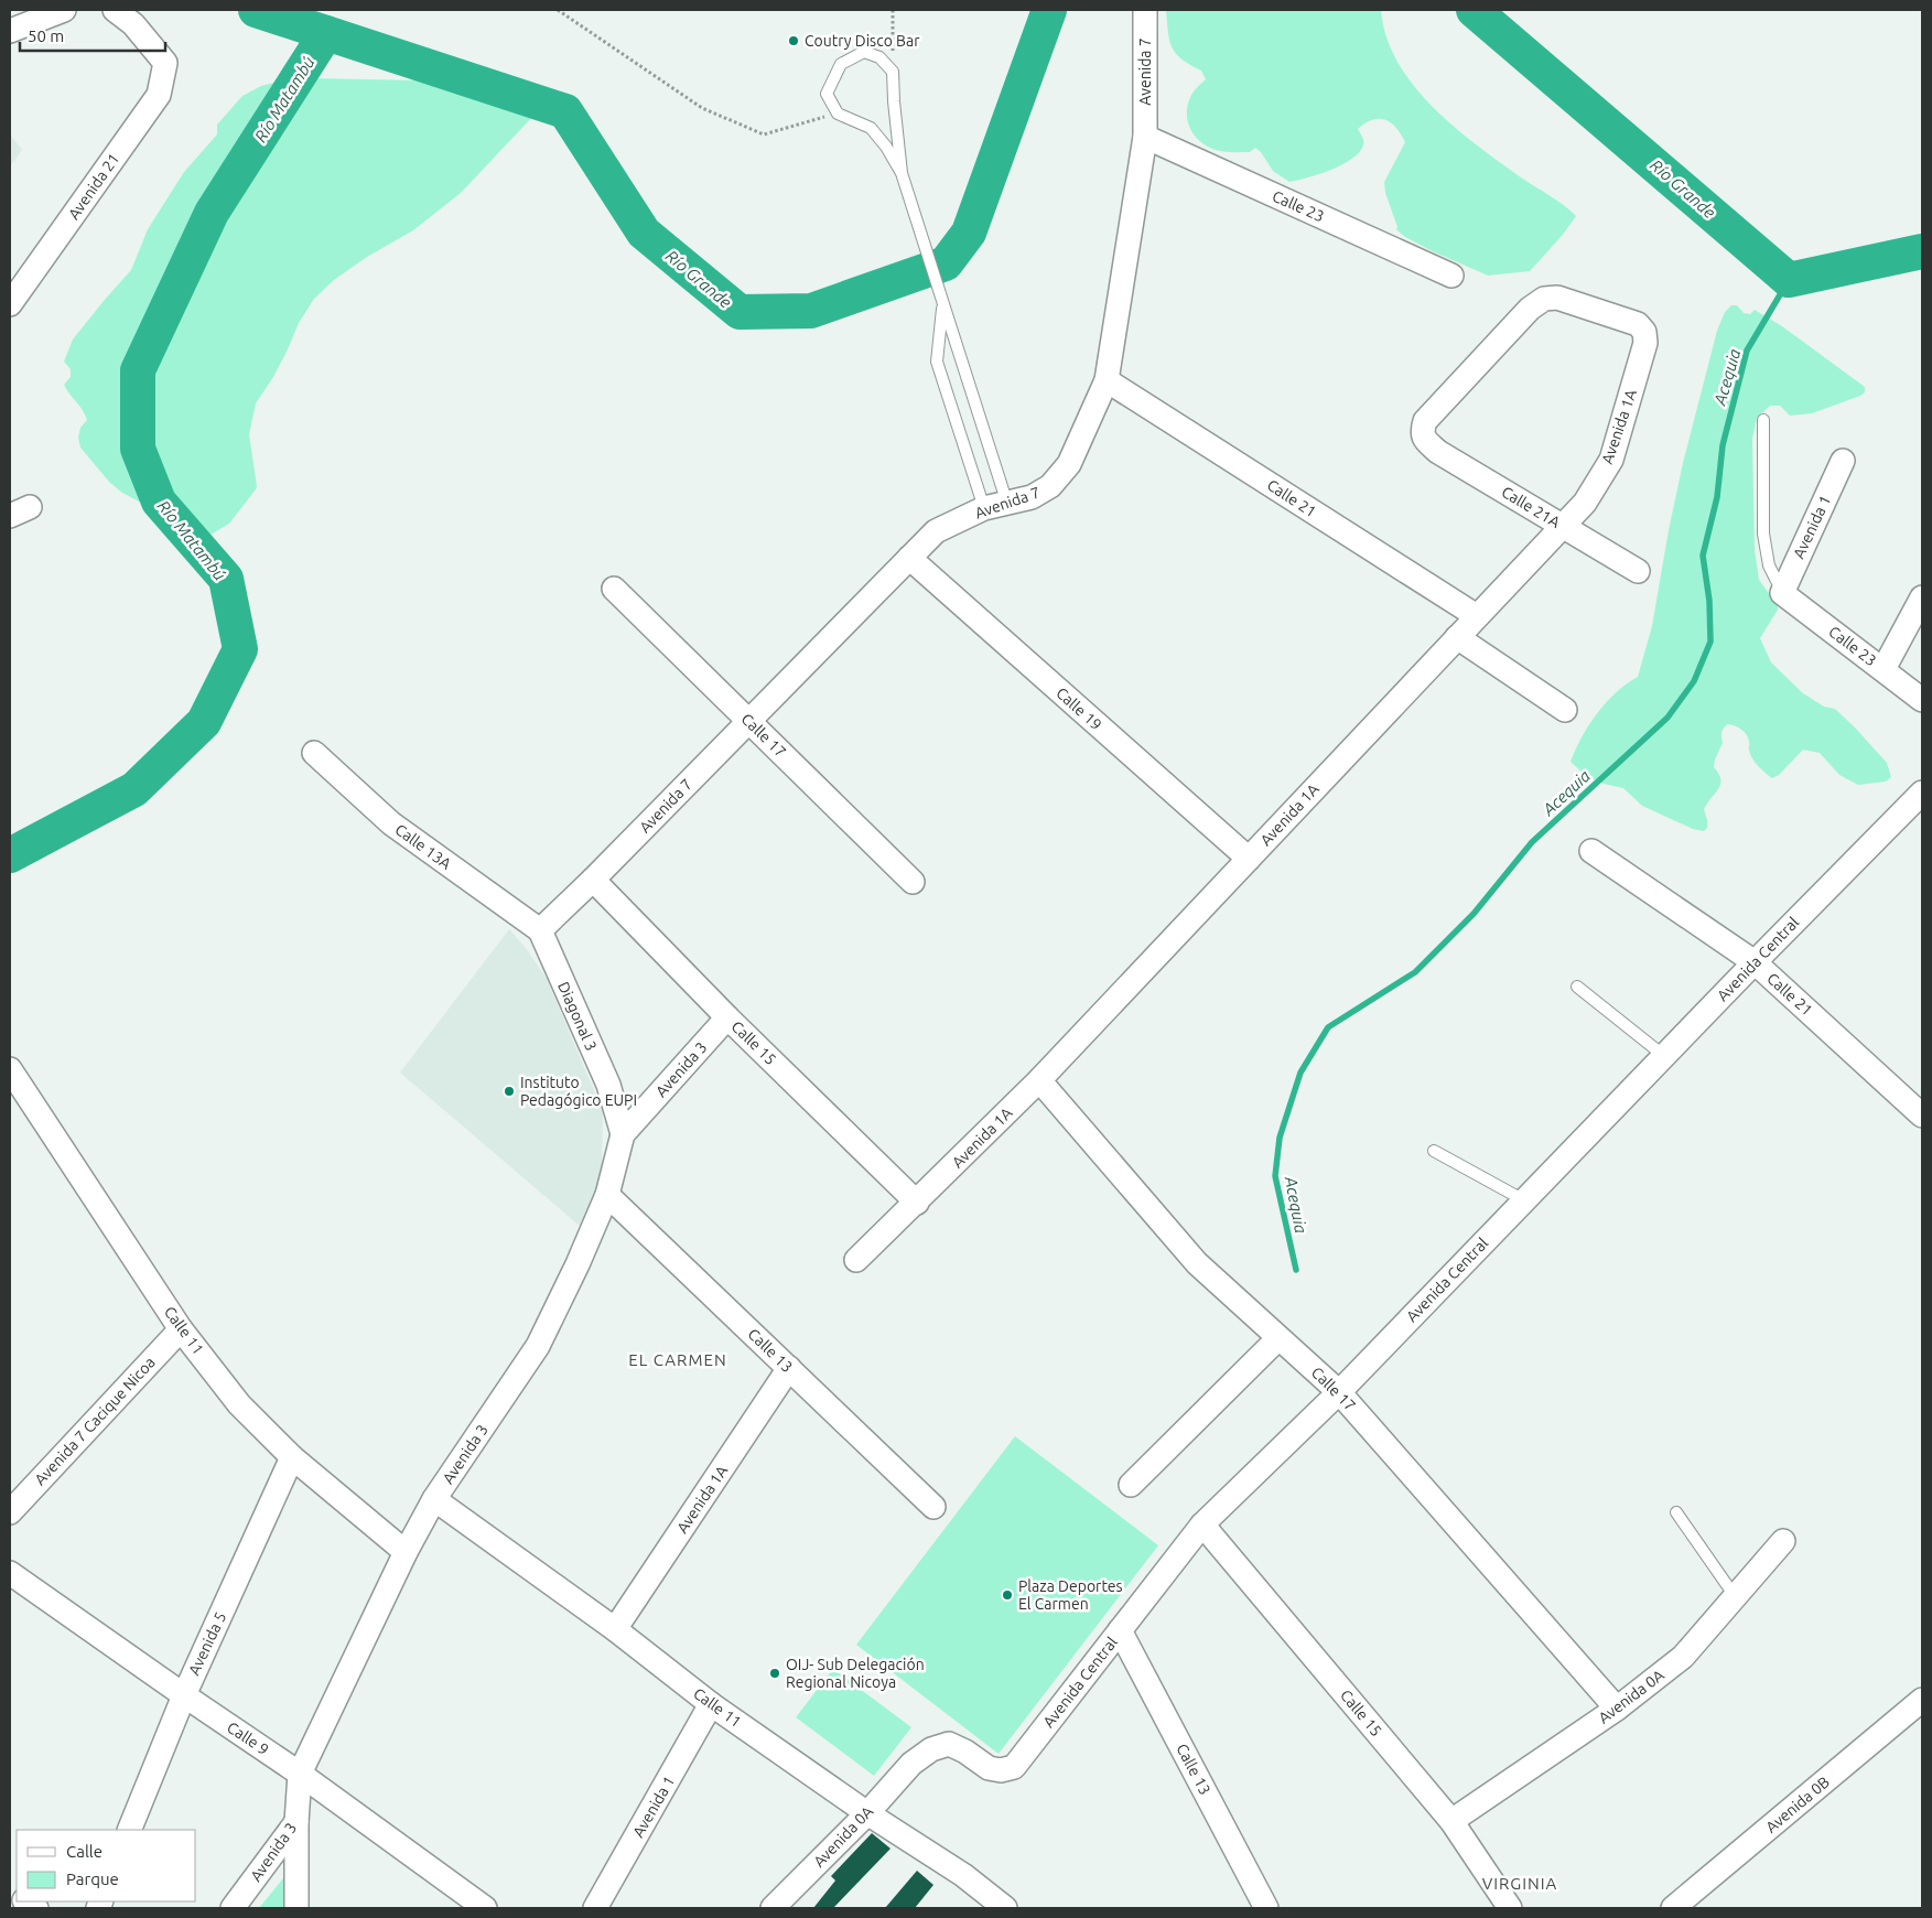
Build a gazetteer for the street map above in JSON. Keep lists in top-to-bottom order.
{
  "streets": {
    "street": [
      "Avenida 7",
      "Avenida 21",
      "Calle 23",
      "Avenida 1A",
      "Calle 21",
      "Calle 21A",
      "Avenida 1",
      "Calle 19",
      "Calle 17",
      "Calle 13A",
      "Avenida Central",
      "Diagonal 3",
      "Calle 15",
      "Avenida 3",
      "Calle 11",
      "Calle 13",
      "Avenida 7 Cacique Nicoa",
      "Avenida 5",
      "Avenida 0A",
      "Calle 9",
      "Avenida 0B"
    ]
  },
  "crossings": [
    ["Avenida 7", "Calle 23"],
    ["Avenida 7", "Calle 21"],
    ["Avenida 7", "Calle 19"],
    ["Avenida 7", "Calle 17"],
    ["Avenida 7", "Calle 13A"],
    ["Avenida 7", "Diagonal 3"],
    ["Avenida 7", "Calle 15"],
    ["Calle 23", "Avenida 1"],
    ["Avenida 1A", "Calle 21"],
    ["Avenida 1A", "Calle 21A"],
    ["Avenida 1A", "Calle 19"],
    ["Avenida 1A", "Calle 17"],
    ["Avenida 1A", "Calle 15"],
    ["Avenida 1A", "Calle 11"],
    ["Avenida 1A", "Calle 13"],
    ["Calle 21", "Avenida Central"],
    ["Avenida 1", "Calle 11"],
    ["Calle 17", "Avenida Central"],
    ["Calle 17", "Avenida 0A"],
    ["Calle 13A", "Diagonal 3"],
    ["Avenida Central", "Calle 15"],
    ["Avenida Central", "Calle 13"],
    ["Avenida Central", "Avenida 0A"],
    ["Diagonal 3", "Avenida 3"],
    ["Calle 15", "Avenida 3"],
    ["Calle 15", "Avenida 0A"],
    ["Avenida 3", "Calle 11"],
    ["Avenida 3", "Calle 13"],
    ["Avenida 3", "Calle 9"],
    ["Calle 11", "Avenida 7 Cacique Nicoa"],
    ["Calle 11", "Avenida 5"],
    ["Calle 11", "Avenida 0A"],
    ["Avenida 5", "Calle 9"]
  ],
  "districts": ["EL CARMEN", "VIRGINIA"],
  "water": ["Río Matambú", "Río Grande", "Acequia"],
  "places": [
    "Coutry Disco Bar",
    "Instituto Pedagógico EUPI",
    "Plaza Deportes El Carmen",
    "OIJ- Sub Delegación Regional Nicoya"
  ],
  "legend": ["Calle", "Parque"],
  "scale_bar": "50 m"
}
